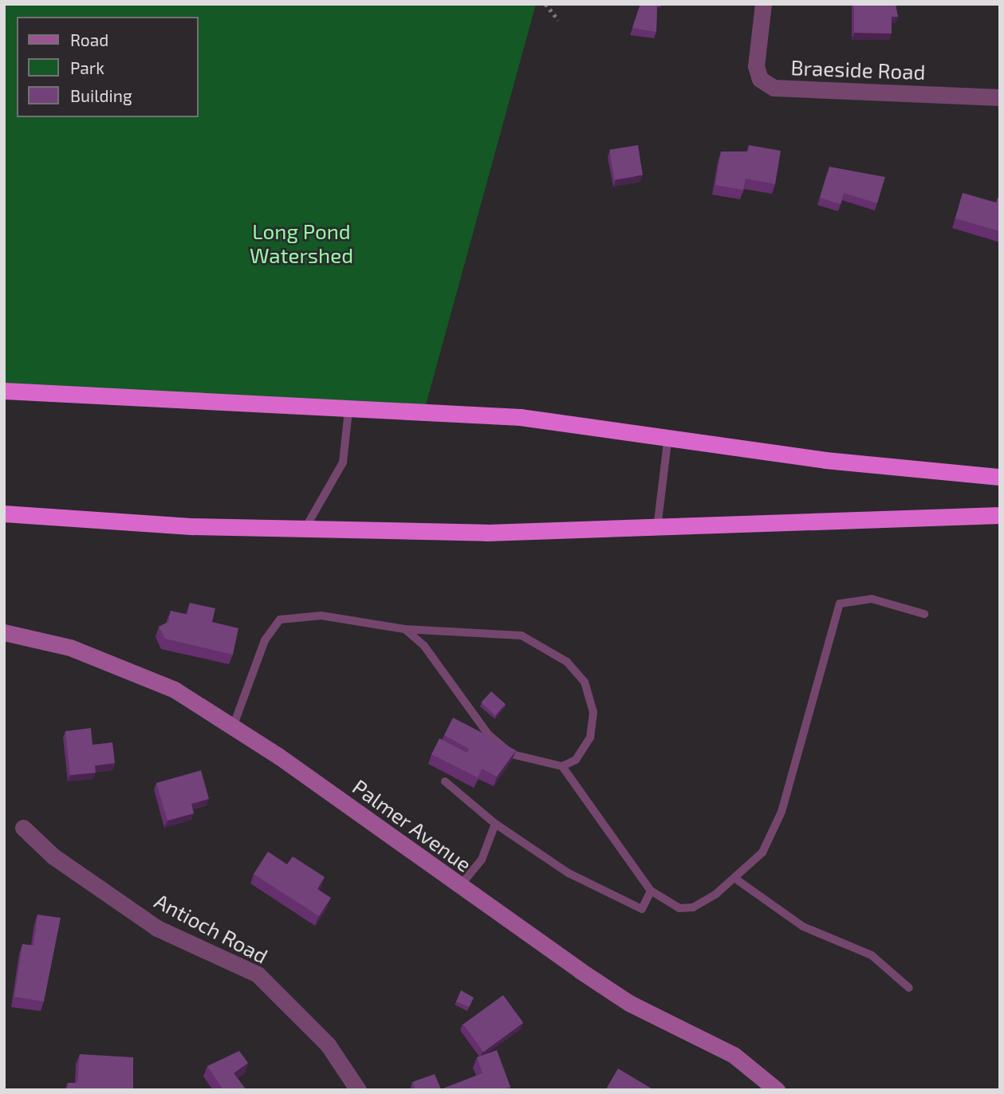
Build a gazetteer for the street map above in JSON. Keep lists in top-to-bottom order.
{
  "streets": {
    "main road": ["Palmer Avenue"],
    "street": ["Braeside Road", "Antioch Road"]
  },
  "parks": ["Long Pond Watershed"],
  "legend": ["Road", "Park", "Building"]
}
